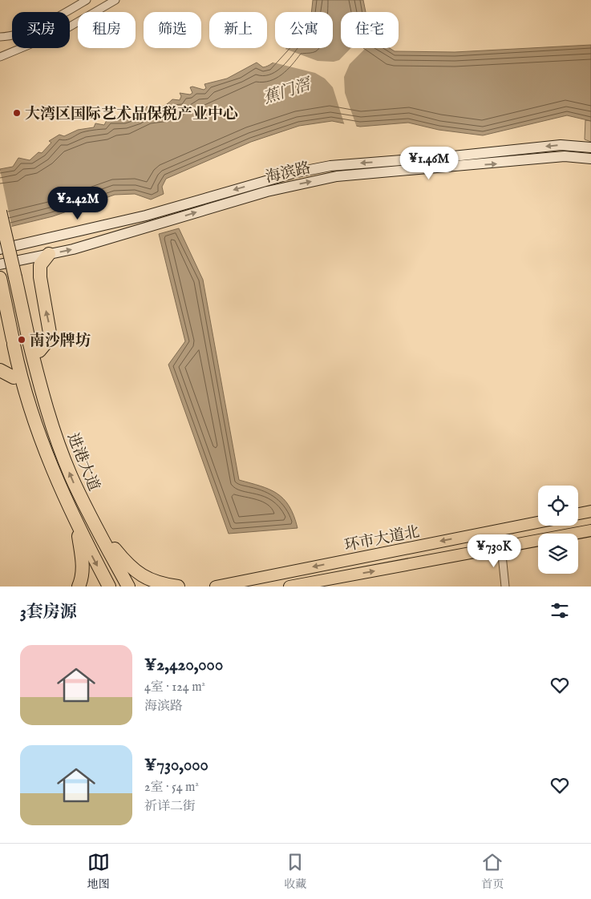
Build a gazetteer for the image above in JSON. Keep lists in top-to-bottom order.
{
  "streets": {
    "highway": ["进港大道"],
    "main road": ["环市大道北"],
    "street": ["海滨路"]
  },
  "water": ["蕉门滘"],
  "places": ["大湾区国际艺术品保税产业中心", "南沙牌坊"],
  "page": {
    "chip": [
      "买房",
      "租房",
      "筛选",
      "新上",
      "公寓",
      "住宅"
    ],
    "price": ["¥1.46M", "¥2.42M", "¥730K"],
    "heading": "3套房源",
    "list": [
      {
        "name": "¥2,420,000",
        "note": "4室 · 124 m² · 海滨路"
      },
      {
        "name": "¥730,000",
        "note": "2室 · 54 m² · 祈详二街"
      }
    ],
    "tabs": ["地图", "收藏", "首页"]
  }
}
